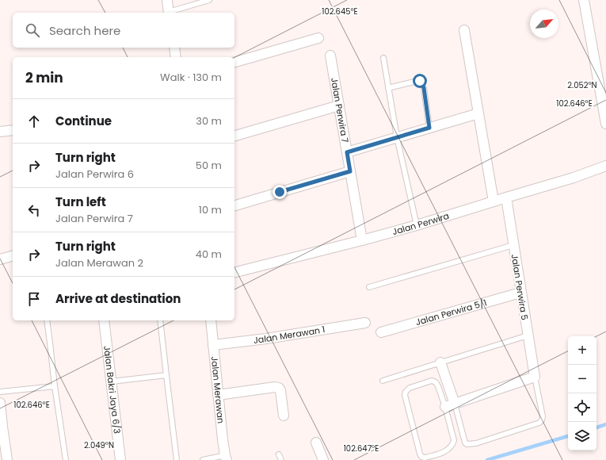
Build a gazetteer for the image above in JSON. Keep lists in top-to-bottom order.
{
  "streets": {
    "street": [
      "Jalan Perwira 7",
      "Jalan Perwira",
      "Jalan Perwira 5",
      "Jalan Perwira 5/1",
      "Jalan Merawan 1",
      "Jalan Bakri Jaya 6/3",
      "Jalan Merawan"
    ]
  },
  "crossings": [
    ["Jalan Perwira 7", "Jalan Perwira"],
    ["Jalan Perwira", "Jalan Perwira 5"],
    ["Jalan Perwira 5", "Jalan Perwira 5/1"],
    ["Jalan Merawan 1", "Jalan Merawan"]
  ],
  "north": "top right",
  "page": {
    "search": "Search here",
    "heading": ["2 min", "Walk · 130 m"],
    "list": [
      ["Continue", "30 m"],
      ["Turn right", "Jalan Perwira 6", "50 m"],
      ["Turn left", "Jalan Perwira 7", "10 m"],
      ["Turn right", "Jalan Merawan 2", "40 m"],
      "Arrive at destination"
    ],
    "map_buttons": ["+", "−"]
  },
  "coordinates": [
    "102.645°E",
    "2.052°N",
    "102.646°E",
    "2.049°N",
    "102.647°E"
  ]
}
